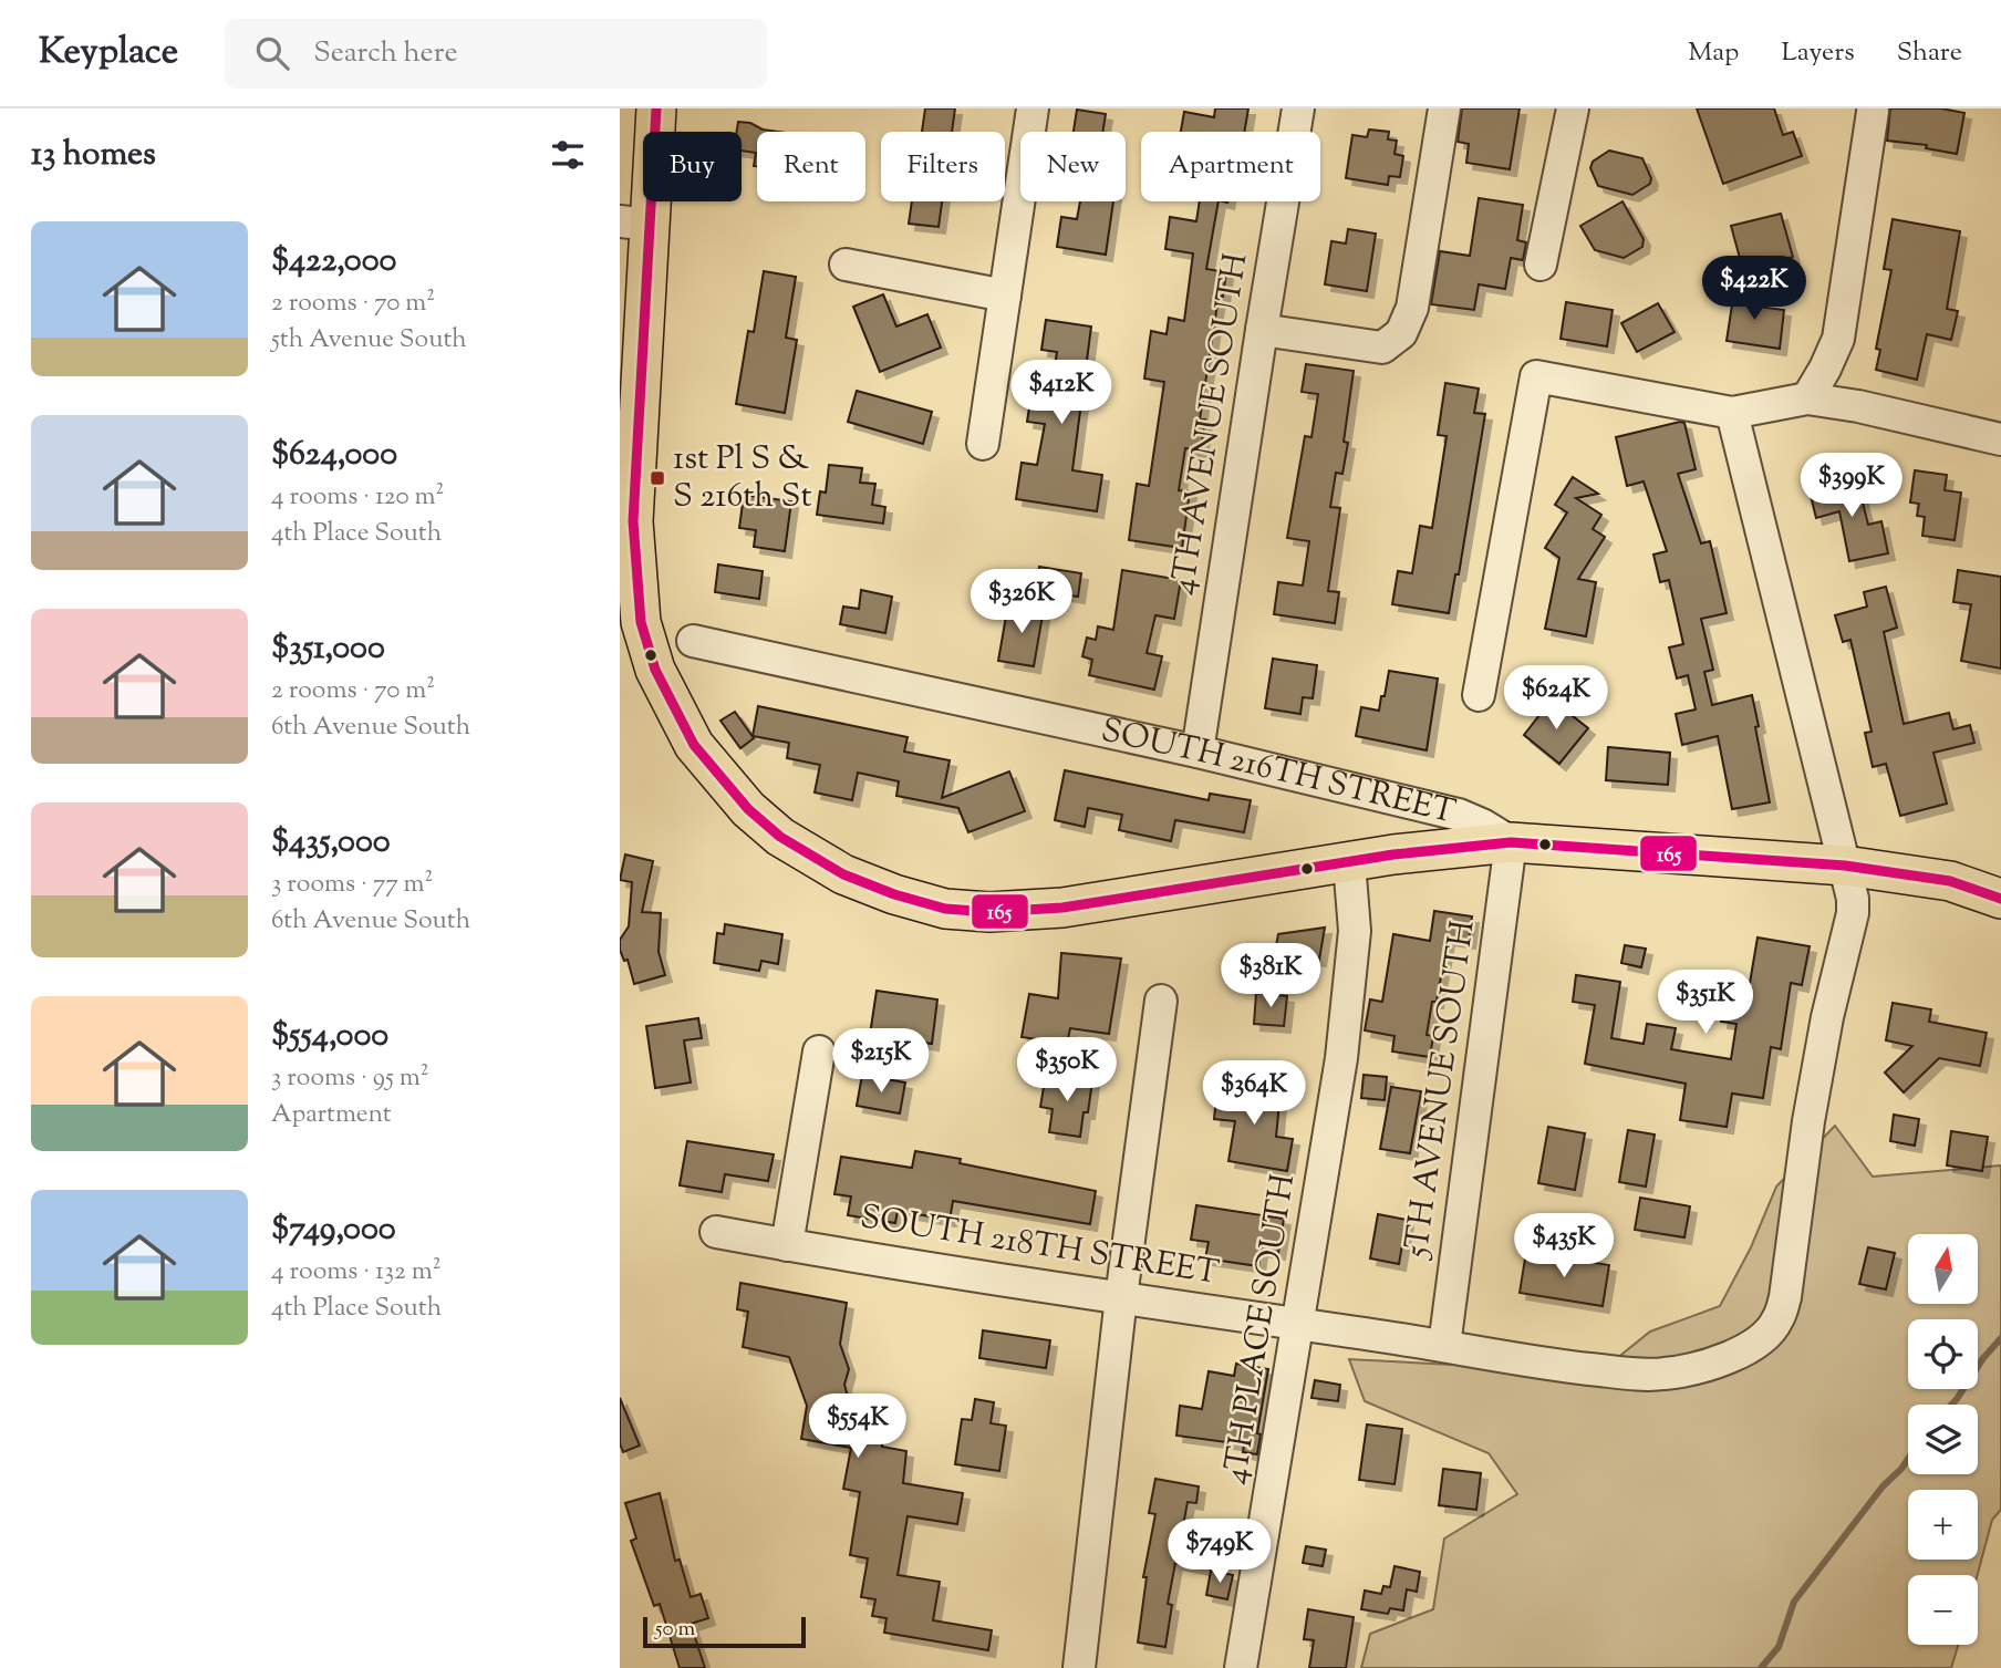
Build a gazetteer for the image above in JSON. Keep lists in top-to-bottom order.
{
  "streets": {
    "main road": ["SOUTH 216TH STREET"],
    "street": [
      "4TH AVENUE SOUTH",
      "5TH AVENUE SOUTH",
      "SOUTH 218TH STREET",
      "4TH PLACE SOUTH"
    ]
  },
  "crossings": [
    ["4TH AVENUE SOUTH", "SOUTH 216TH STREET"],
    ["SOUTH 216TH STREET", "5TH AVENUE SOUTH"],
    ["SOUTH 216TH STREET", "SOUTH 218TH STREET"],
    ["5TH AVENUE SOUTH", "SOUTH 218TH STREET"],
    ["SOUTH 218TH STREET", "4TH PLACE SOUTH"]
  ],
  "places": {
    "transit": ["1st Pl S & S 216th St"]
  },
  "lines": ["transit line 165"],
  "scale_bar": "50 m",
  "north": "top",
  "page": {
    "header": "Keyplace",
    "search": "Search here",
    "nav": ["Map", "Layers", "Share"],
    "heading": "13 homes",
    "chip": [
      "Buy",
      "Rent",
      "Filters",
      "New",
      "Apartment"
    ],
    "list": [
      {
        "name": "$422,000",
        "note": "2 rooms · 70 m² · 5th Avenue South"
      },
      {
        "name": "$624,000",
        "note": "4 rooms · 120 m² · 4th Place South"
      },
      {
        "name": "$351,000",
        "note": "2 rooms · 70 m² · 6th Avenue South"
      },
      {
        "name": "$435,000",
        "note": "3 rooms · 77 m² · 6th Avenue South"
      },
      {
        "name": "$554,000",
        "note": "3 rooms · 95 m² · Apartment"
      },
      {
        "name": "$749,000",
        "note": "4 rooms · 132 m² · 4th Place South"
      }
    ],
    "price": [
      "$422K",
      "$412K",
      "$399K",
      "$326K",
      "$624K",
      "$381K",
      "$351K",
      "$215K",
      "$350K",
      "$364K",
      "$435K",
      "$554K",
      "$749K"
    ],
    "map_buttons": ["+", "−"],
    "scale": "50 m"
  }
}
